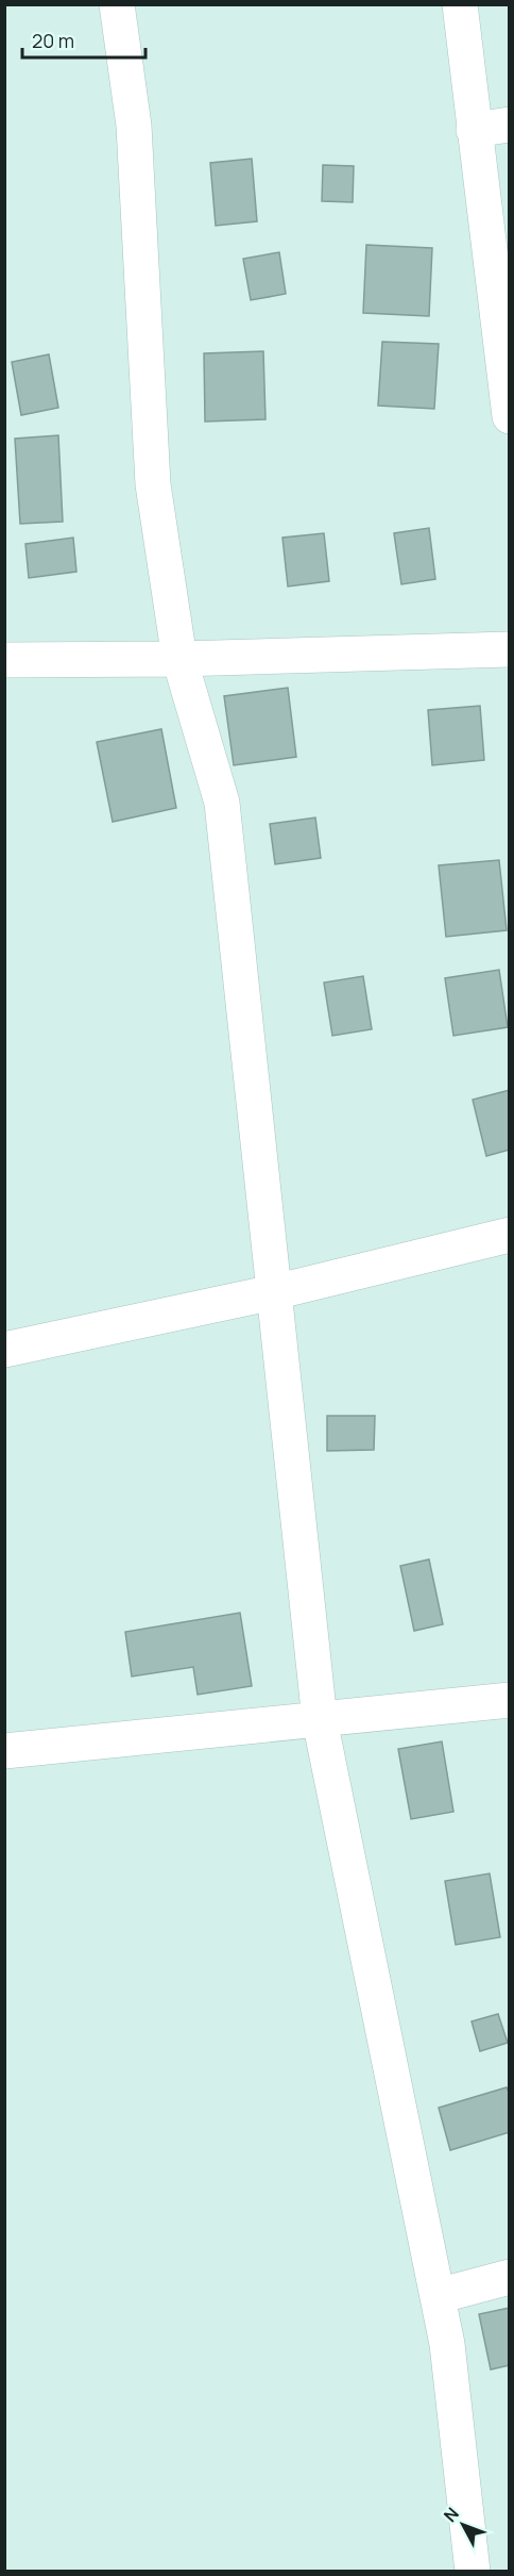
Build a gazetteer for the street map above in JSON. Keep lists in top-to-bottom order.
{
  "scale_bar": "20 m",
  "north": "top left"
}
